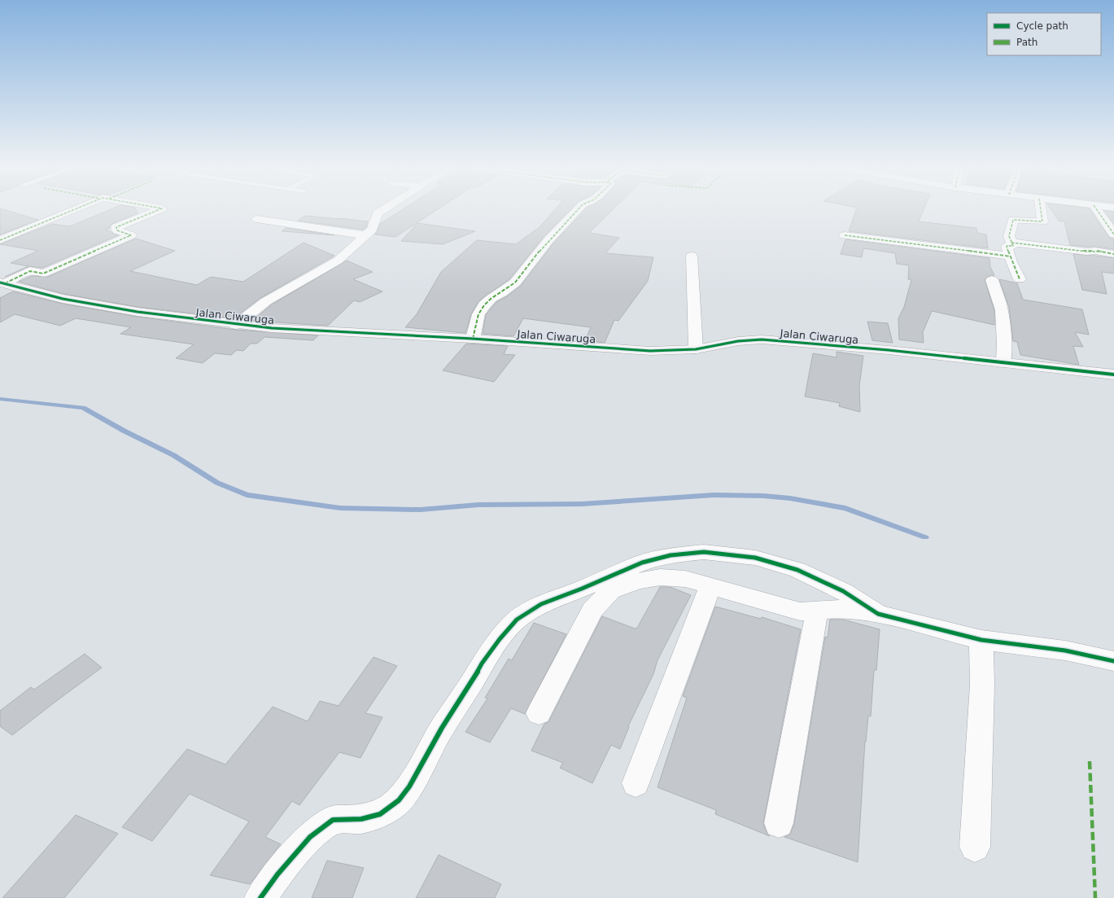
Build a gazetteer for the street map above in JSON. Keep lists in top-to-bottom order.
{
  "streets": {
    "street": ["Jalan Ciwaruga"]
  },
  "legend": ["Cycle path", "Path"]
}
